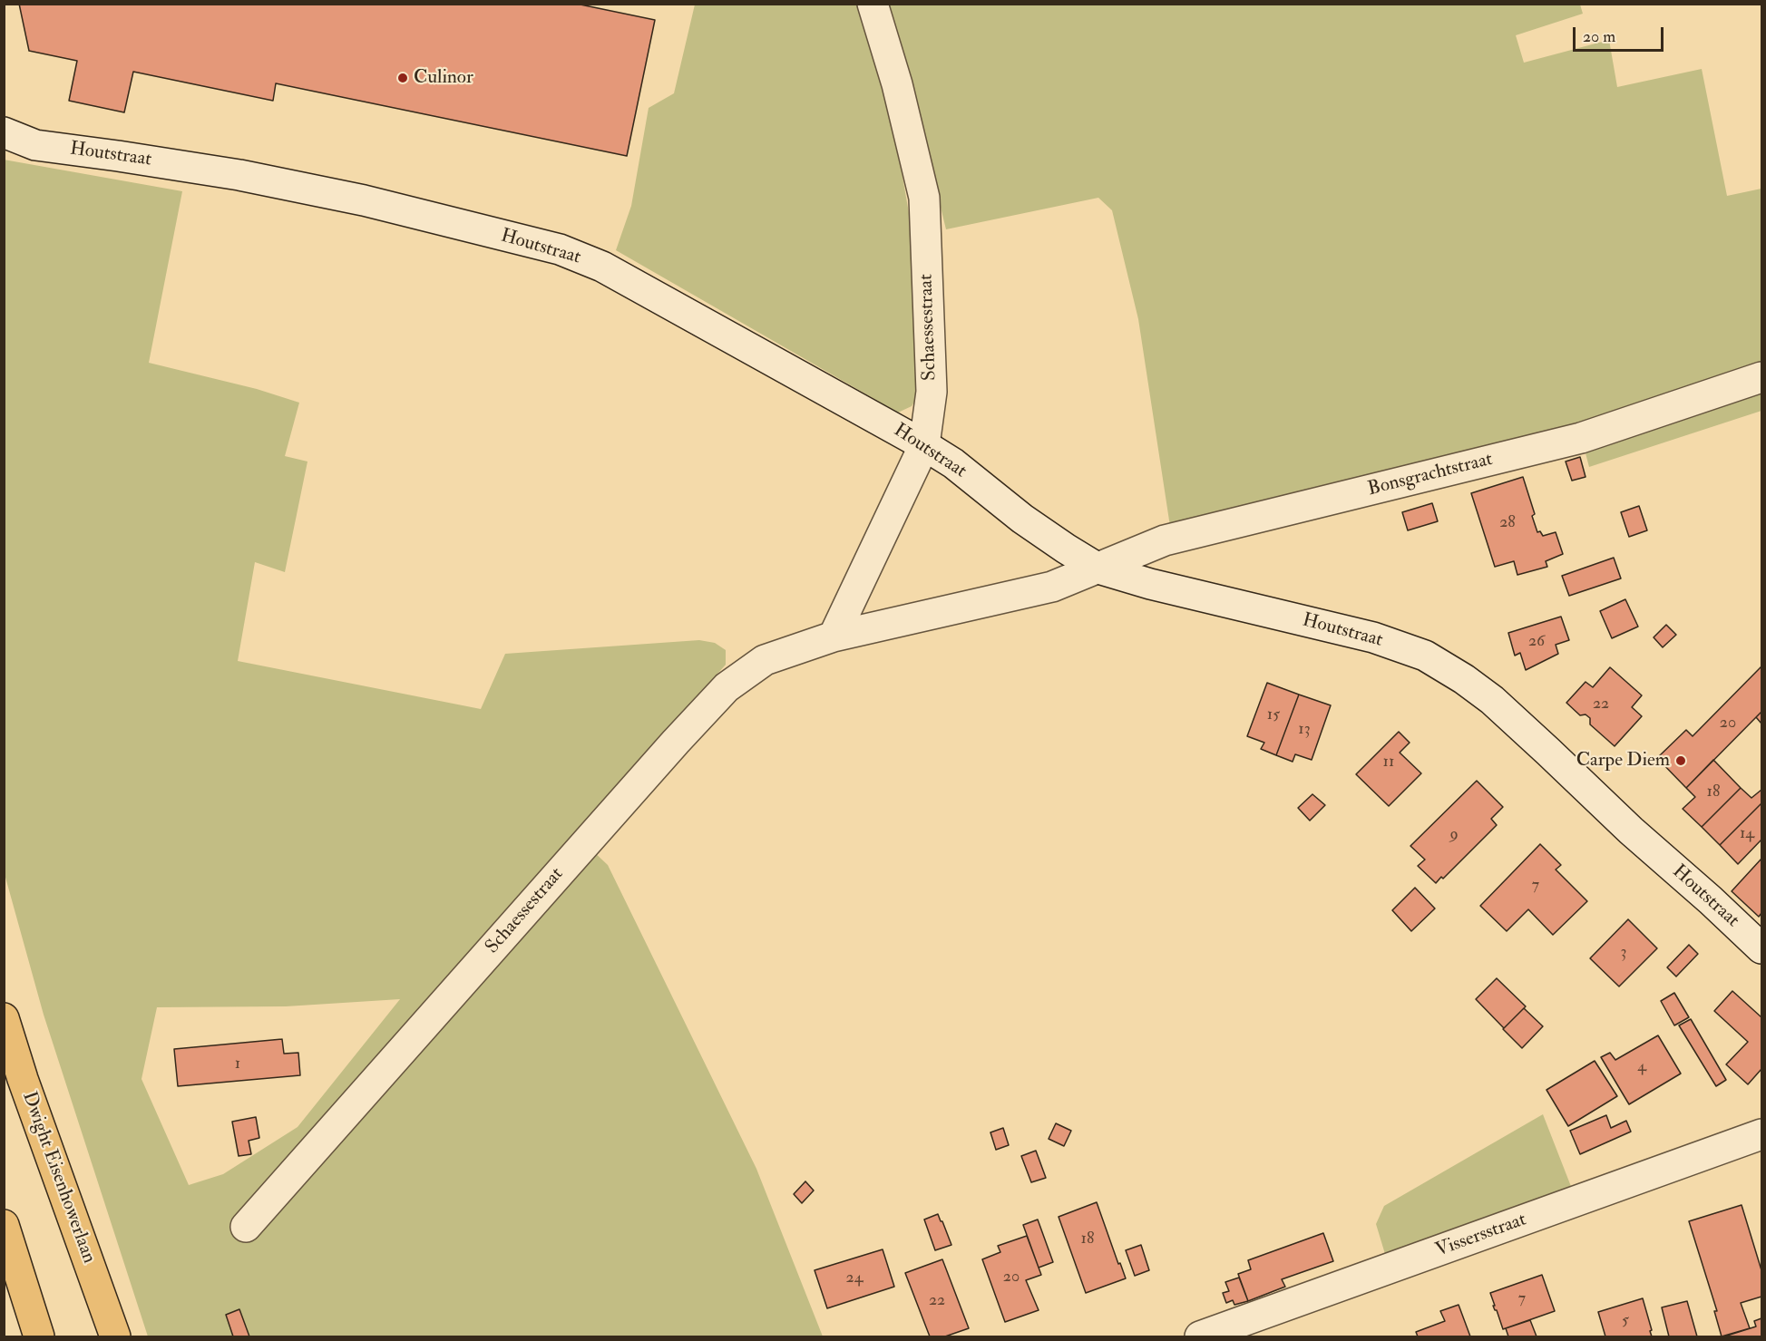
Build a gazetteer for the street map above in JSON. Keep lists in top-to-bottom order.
{
  "streets": {
    "highway": ["Dwight Eisenhowerlaan"],
    "street": [
      "Houtstraat",
      "Schaessestraat",
      "Bonsgrachtstraat",
      "Vissersstraat"
    ]
  },
  "crossings": [
    ["Houtstraat", "Schaessestraat"],
    ["Houtstraat", "Bonsgrachtstraat"],
    ["Schaessestraat", "Bonsgrachtstraat"]
  ],
  "places": ["Culinor", "Carpe Diem"],
  "house_numbers": [
    "28",
    "26",
    "22",
    "15",
    "20",
    "13",
    "11",
    "18",
    "14",
    "9",
    "7",
    "3",
    "1",
    "4",
    "18",
    "20",
    "24",
    "7",
    "22",
    "5"
  ],
  "scale_bar": "20 m"
}
